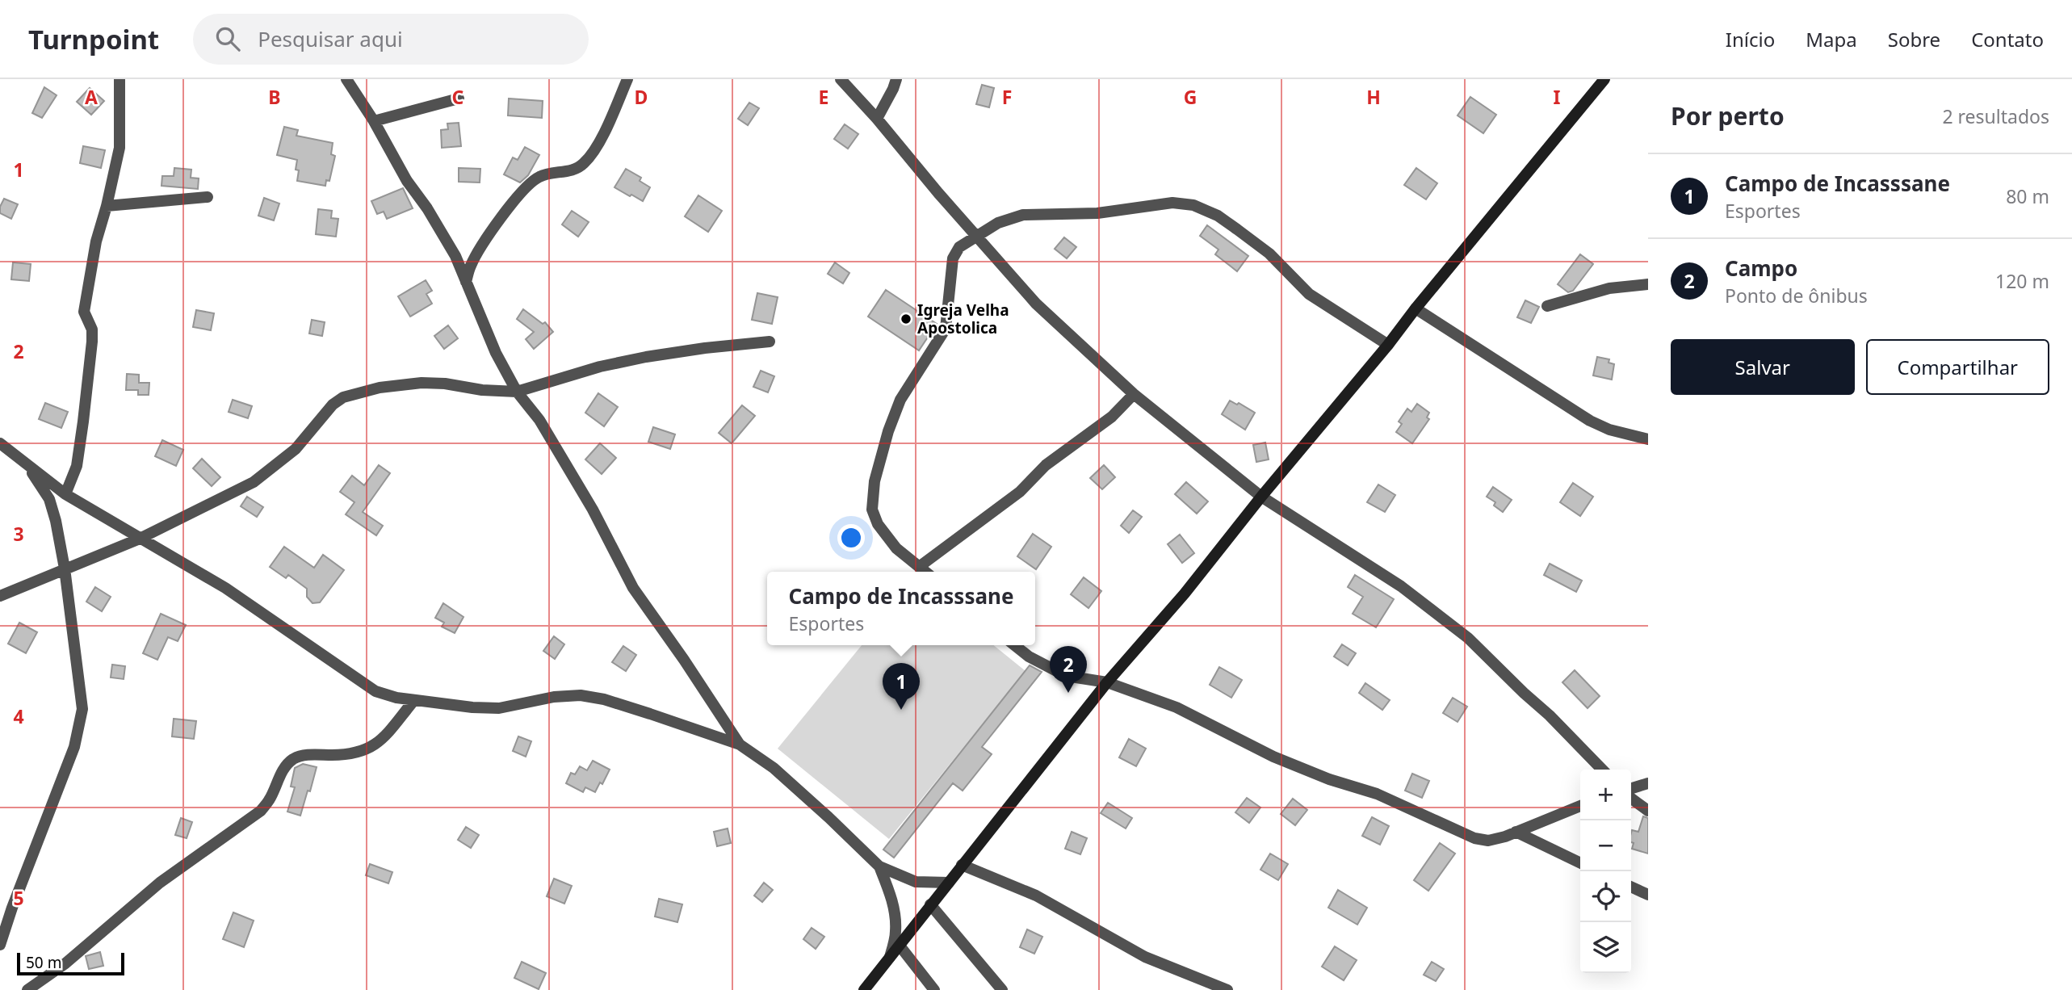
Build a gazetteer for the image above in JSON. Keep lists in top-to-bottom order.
{
  "places": ["Igreja Velha Apostolica"],
  "scale_bar": "50 m",
  "page": {
    "header": "Turnpoint",
    "search": "Pesquisar aqui",
    "nav": [
      "Início",
      "Mapa",
      "Sobre",
      "Contato"
    ],
    "heading": ["Por perto", "2 resultados"],
    "list": [
      {
        "mark": "1",
        "name": "Campo de Incasssane",
        "note": "Esportes",
        "value": "80 m"
      },
      {
        "mark": "2",
        "name": "Campo",
        "note": "Ponto de ônibus",
        "value": "120 m"
      }
    ],
    "buttons": ["Salvar", "Compartilhar"],
    "popup": ["Campo de Incasssane", "Esportes"],
    "pins": ["2", "1"],
    "map_buttons": ["+", "−"],
    "scale": "50 m"
  },
  "grid": {
    "columns": [
      "A",
      "B",
      "C",
      "D",
      "E",
      "F",
      "G",
      "H",
      "I"
    ],
    "rows": [
      "1",
      "2",
      "3",
      "4",
      "5"
    ]
  }
}
